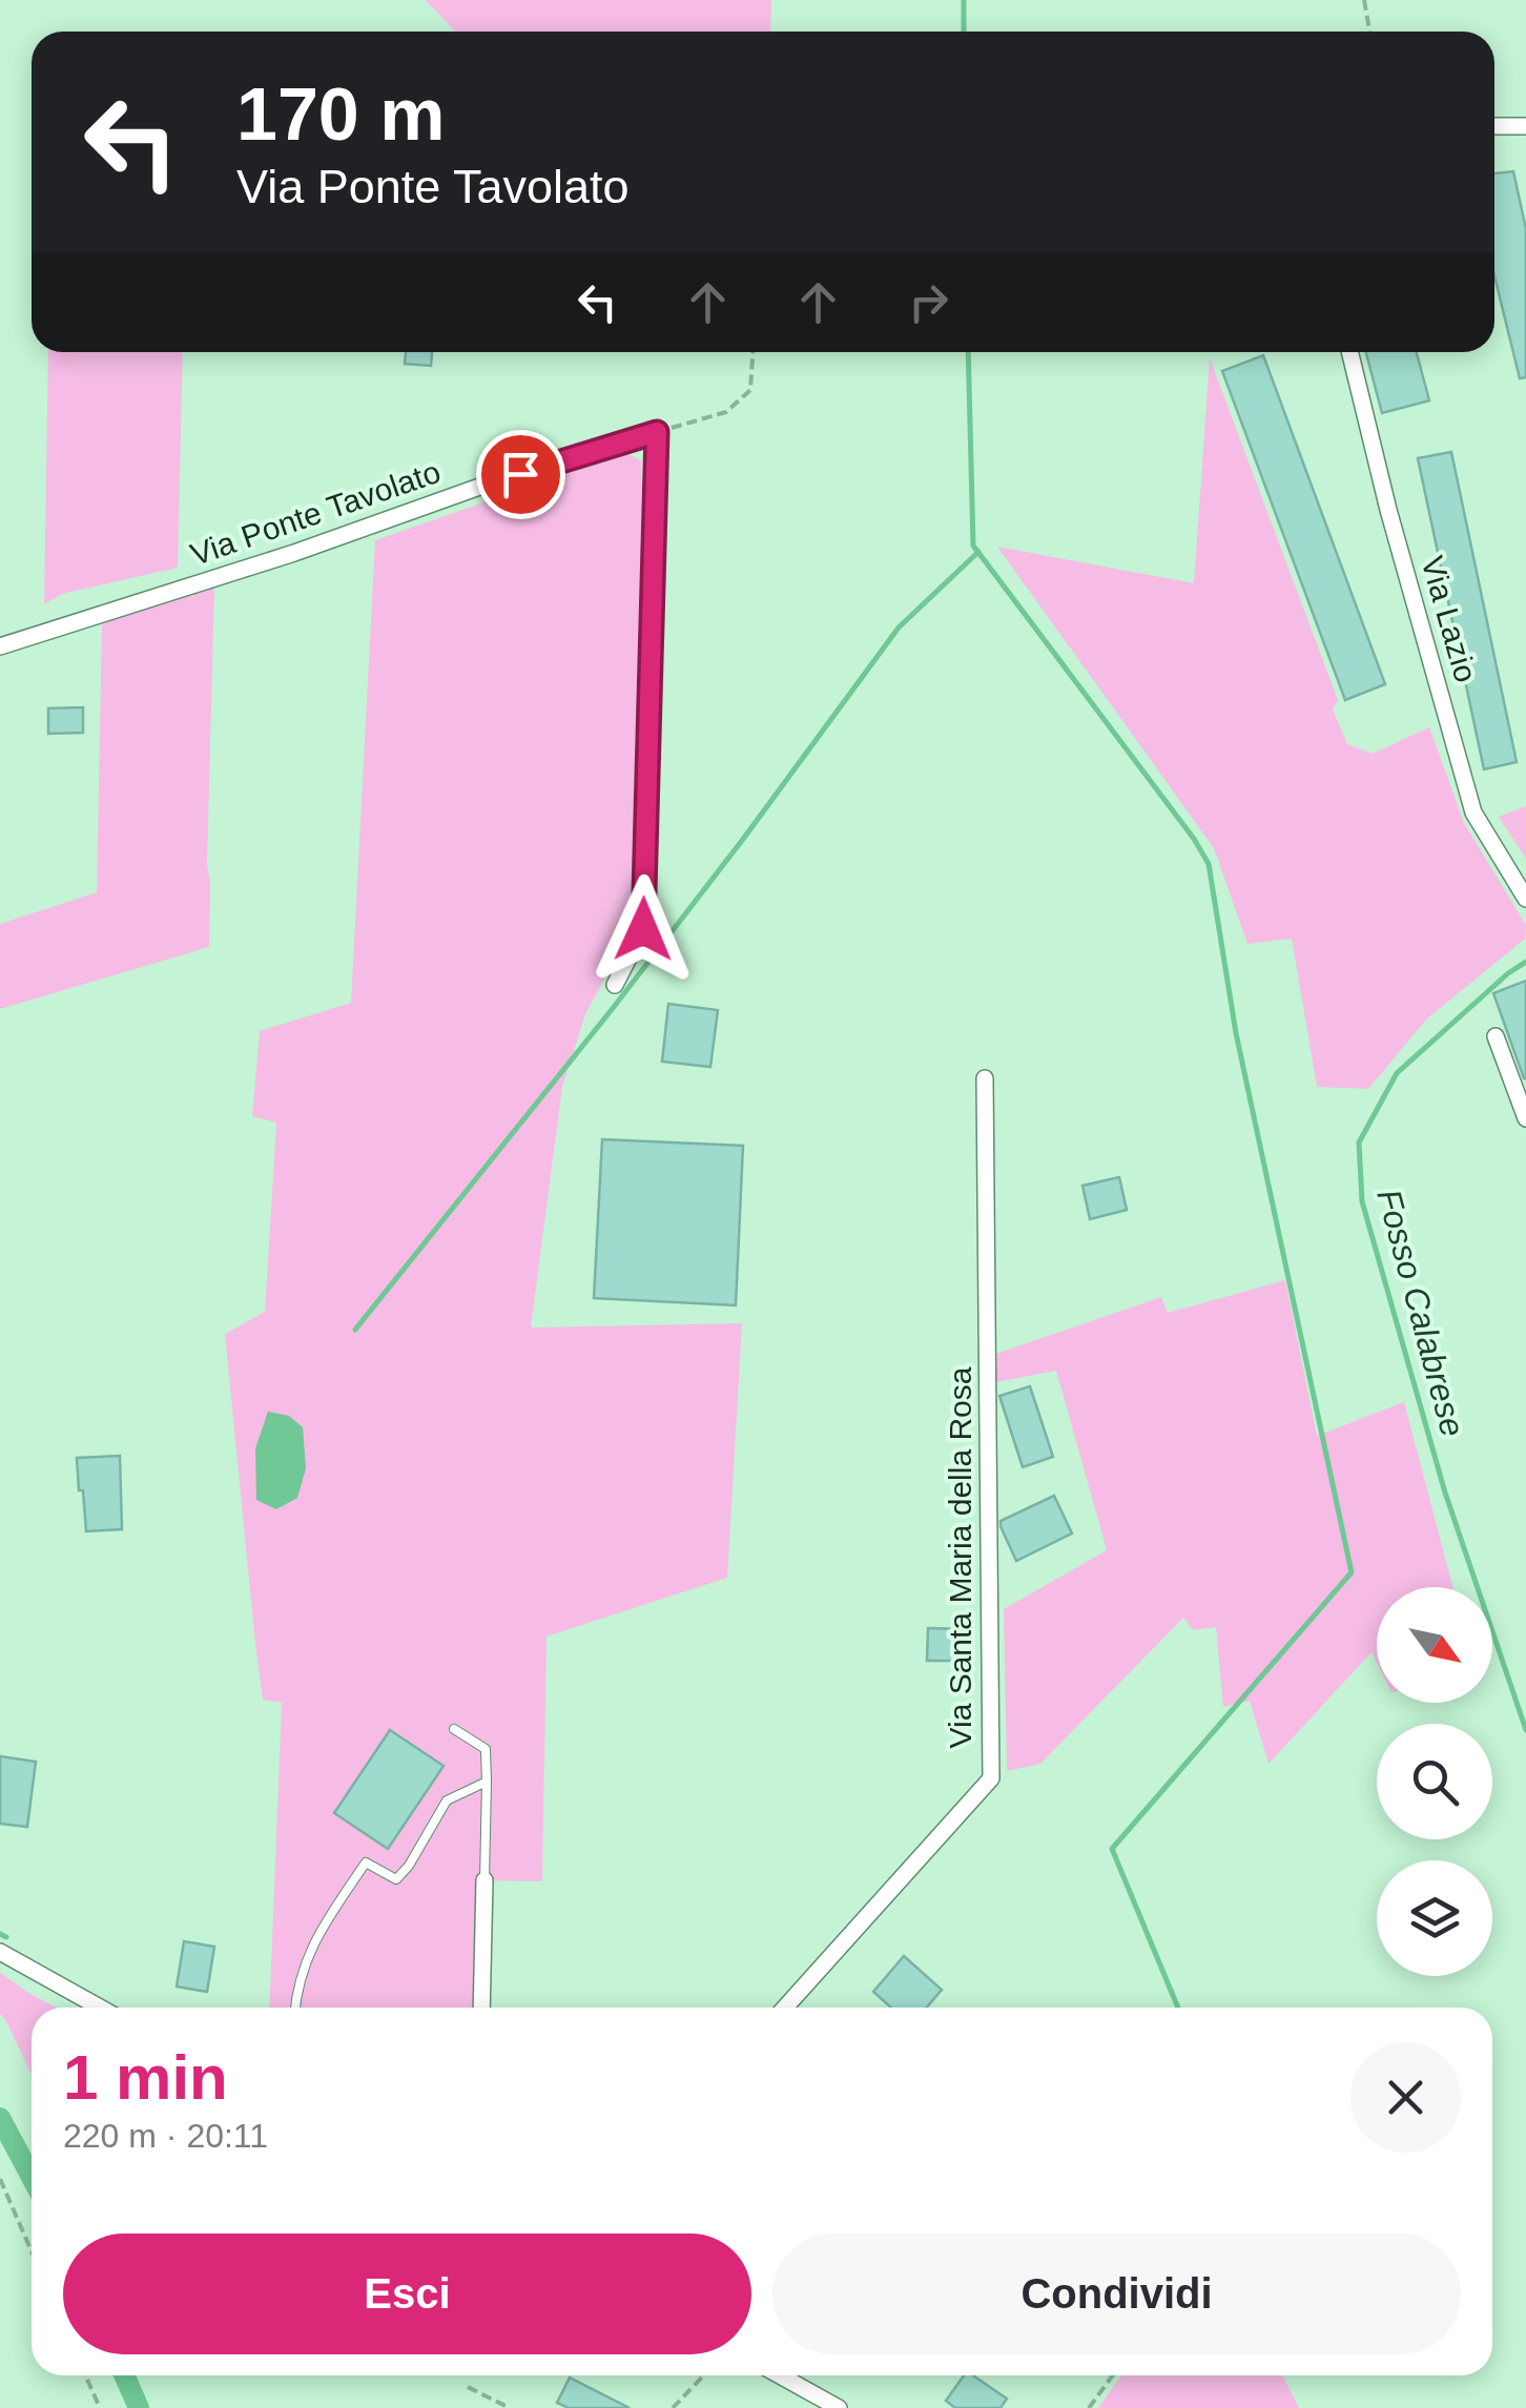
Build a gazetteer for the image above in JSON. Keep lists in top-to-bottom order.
{
  "streets": {
    "street": ["Via Ponte Tavolato", "Via Lazio", "Via Santa Maria della Rosa"]
  },
  "water": ["Fosso Calabrese"],
  "north": "bottom right",
  "page": {
    "turn": ["170 m", "Via Ponte Tavolato"],
    "heading": ["1 min", "220 m · 20:11"],
    "buttons": ["Esci", "Condividi"]
  }
}
